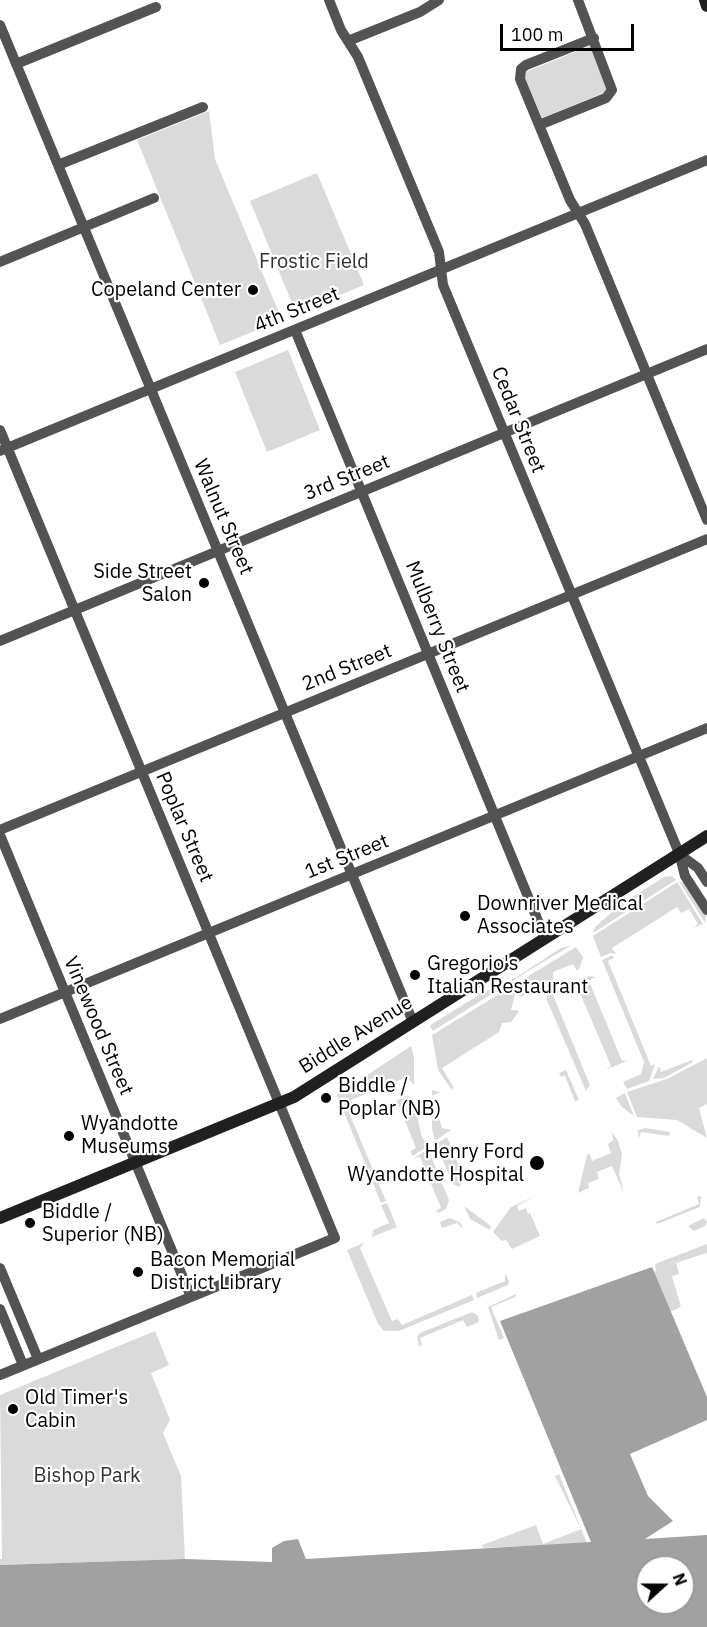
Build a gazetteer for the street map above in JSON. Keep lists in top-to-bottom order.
{
  "streets": {
    "main road": ["Biddle Avenue"],
    "street": [
      "4th Street",
      "Cedar Street",
      "3rd Street",
      "Walnut Street",
      "Mulberry Street",
      "2nd Street",
      "Poplar Street",
      "1st Street",
      "Vinewood Street"
    ]
  },
  "crossings": [
    ["4th Street", "Cedar Street"],
    ["4th Street", "Walnut Street"],
    ["4th Street", "Mulberry Street"],
    ["4th Street", "Poplar Street"],
    ["Cedar Street", "3rd Street"],
    ["Cedar Street", "2nd Street"],
    ["Cedar Street", "1st Street"],
    ["Cedar Street", "Biddle Avenue"],
    ["3rd Street", "Walnut Street"],
    ["3rd Street", "Mulberry Street"],
    ["3rd Street", "Poplar Street"],
    ["Walnut Street", "2nd Street"],
    ["Walnut Street", "1st Street"],
    ["Walnut Street", "Biddle Avenue"],
    ["Mulberry Street", "2nd Street"],
    ["Mulberry Street", "1st Street"],
    ["Mulberry Street", "Biddle Avenue"],
    ["2nd Street", "Poplar Street"],
    ["Poplar Street", "1st Street"],
    ["Poplar Street", "Vinewood Street"],
    ["Poplar Street", "Biddle Avenue"],
    ["1st Street", "Vinewood Street"],
    ["Vinewood Street", "Biddle Avenue"]
  ],
  "parks": ["Frostic Field", "Bishop Park"],
  "places": [
    "Copeland Center",
    "Side Street Salon",
    "Downriver Medical Associates",
    "Gregorio's Italian Restaurant",
    "Biddle / Poplar (NB)",
    "Wyandotte Museums",
    "Henry Ford Wyandotte Hospital",
    "Biddle / Superior (NB)",
    "Bacon Memorial District Library",
    "Old Timer's Cabin"
  ],
  "scale_bar": "100 m",
  "north": "right"
}
